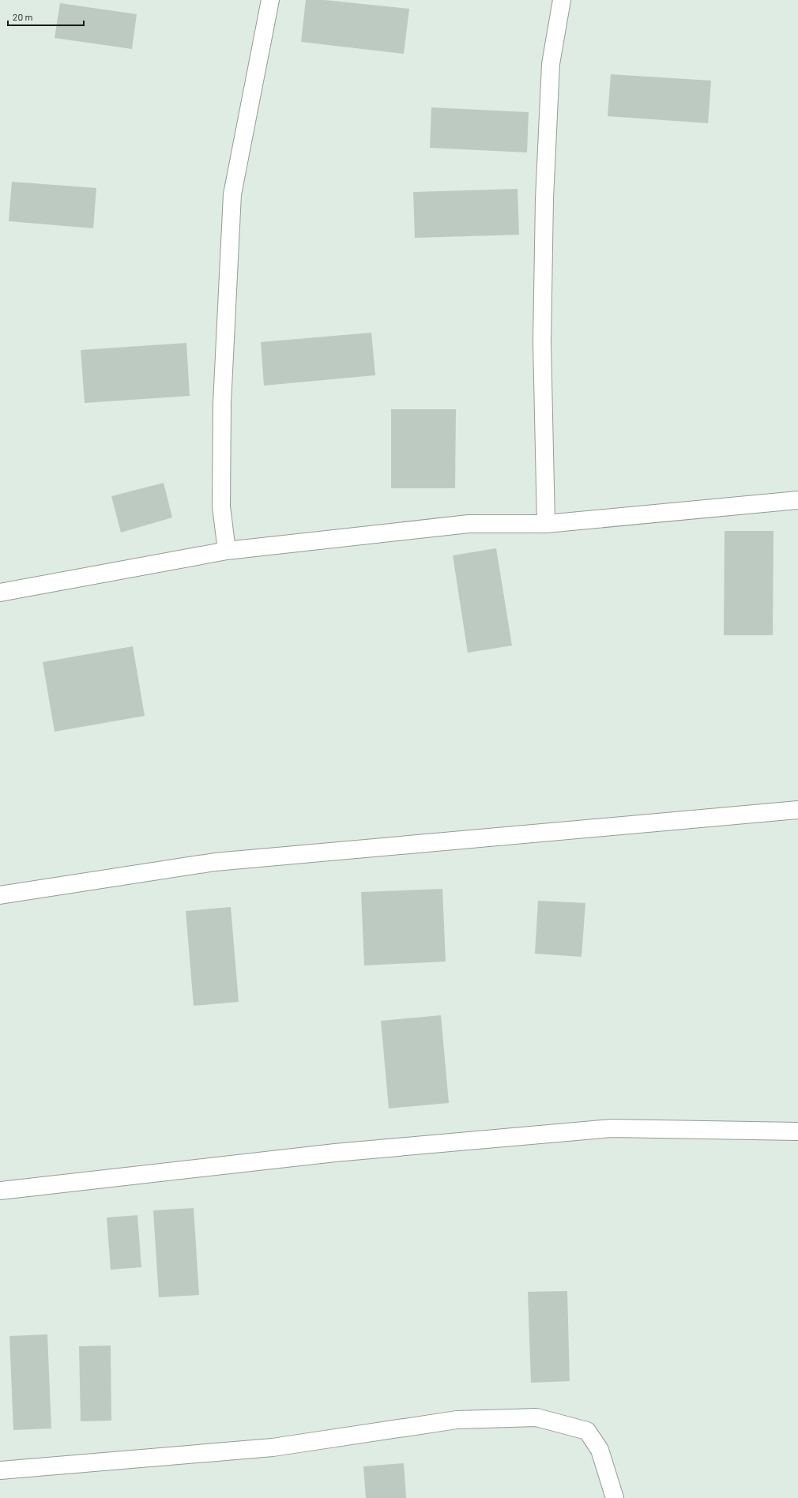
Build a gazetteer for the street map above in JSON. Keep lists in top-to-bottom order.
{
  "scale_bar": "20 m"
}
